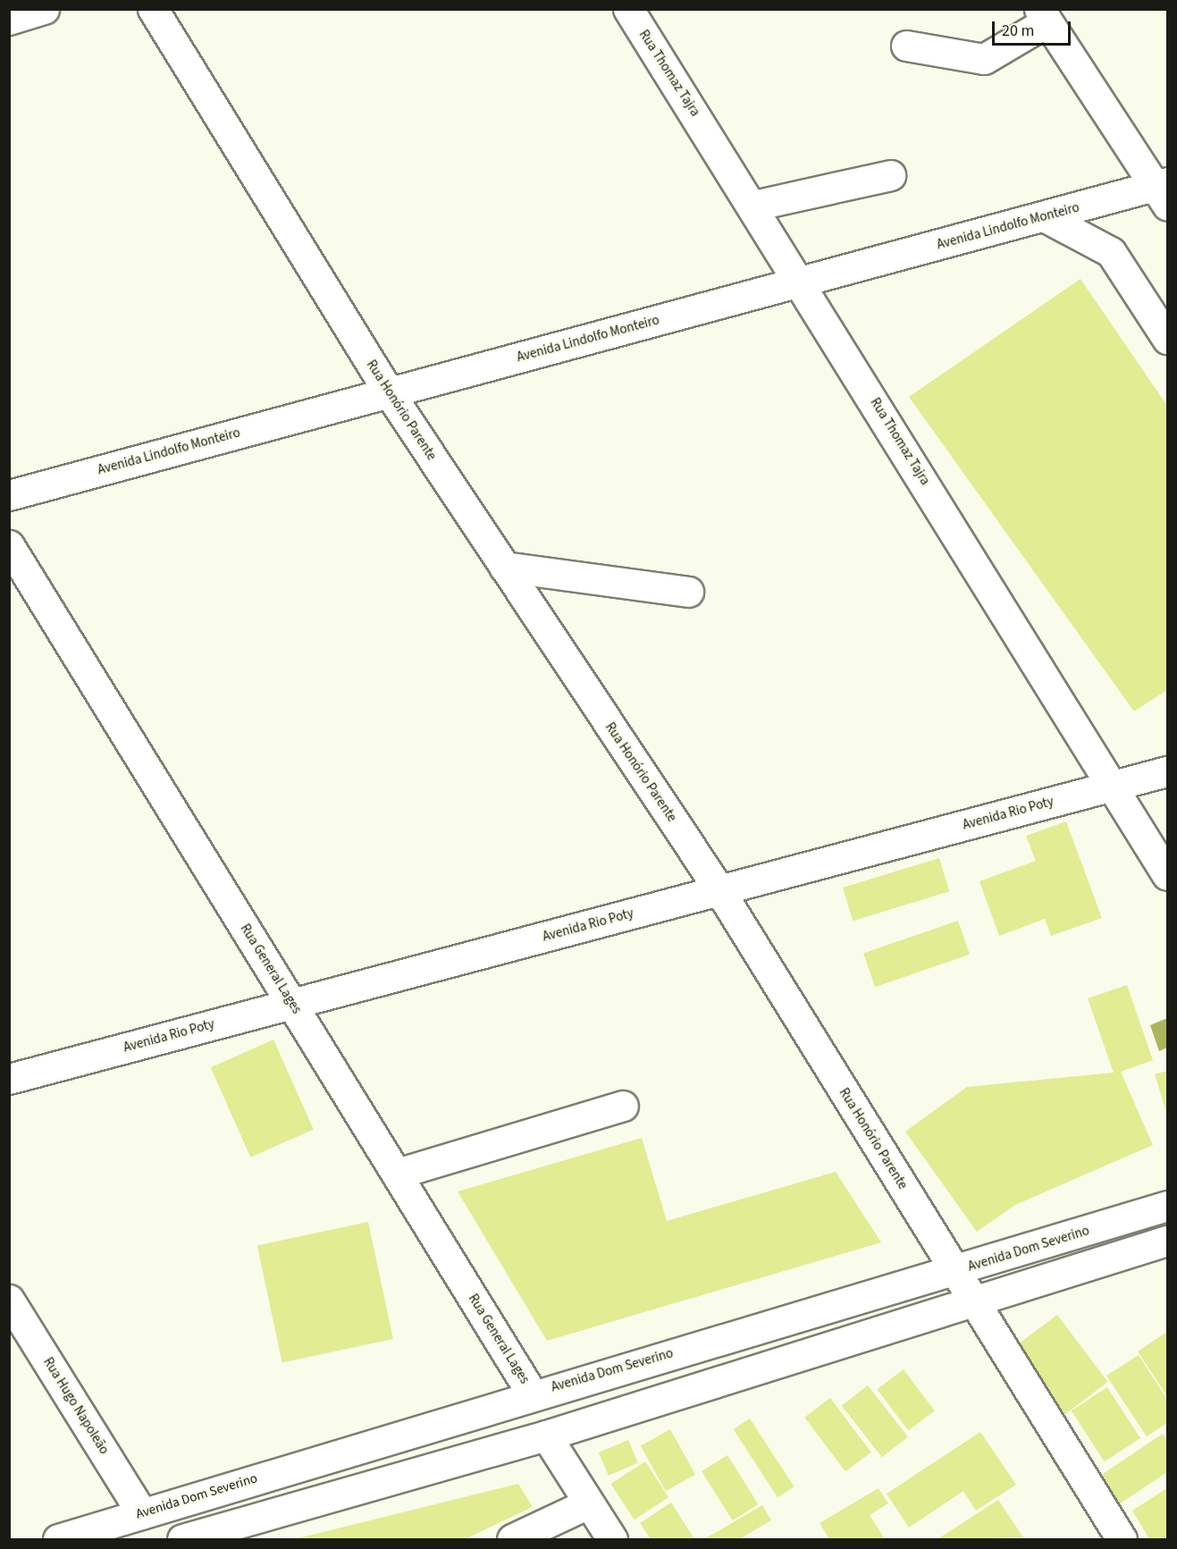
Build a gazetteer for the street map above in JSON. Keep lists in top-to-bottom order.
{
  "streets": {
    "street": [
      "Rua Thomaz Tajra",
      "Avenida Lindolfo Monteiro",
      "Rua Honório Parente",
      "Avenida Rio Poty",
      "Rua General Lages",
      "Avenida Dom Severino",
      "Rua Hugo Napoleão"
    ]
  },
  "crossings": [
    ["Rua Thomaz Tajra", "Avenida Lindolfo Monteiro"],
    ["Rua Thomaz Tajra", "Avenida Rio Poty"],
    ["Avenida Lindolfo Monteiro", "Rua Honório Parente"],
    ["Rua Honório Parente", "Avenida Rio Poty"],
    ["Rua Honório Parente", "Avenida Dom Severino"],
    ["Avenida Rio Poty", "Rua General Lages"],
    ["Rua General Lages", "Avenida Dom Severino"],
    ["Avenida Dom Severino", "Rua Hugo Napoleão"]
  ],
  "scale_bar": "20 m"
}
